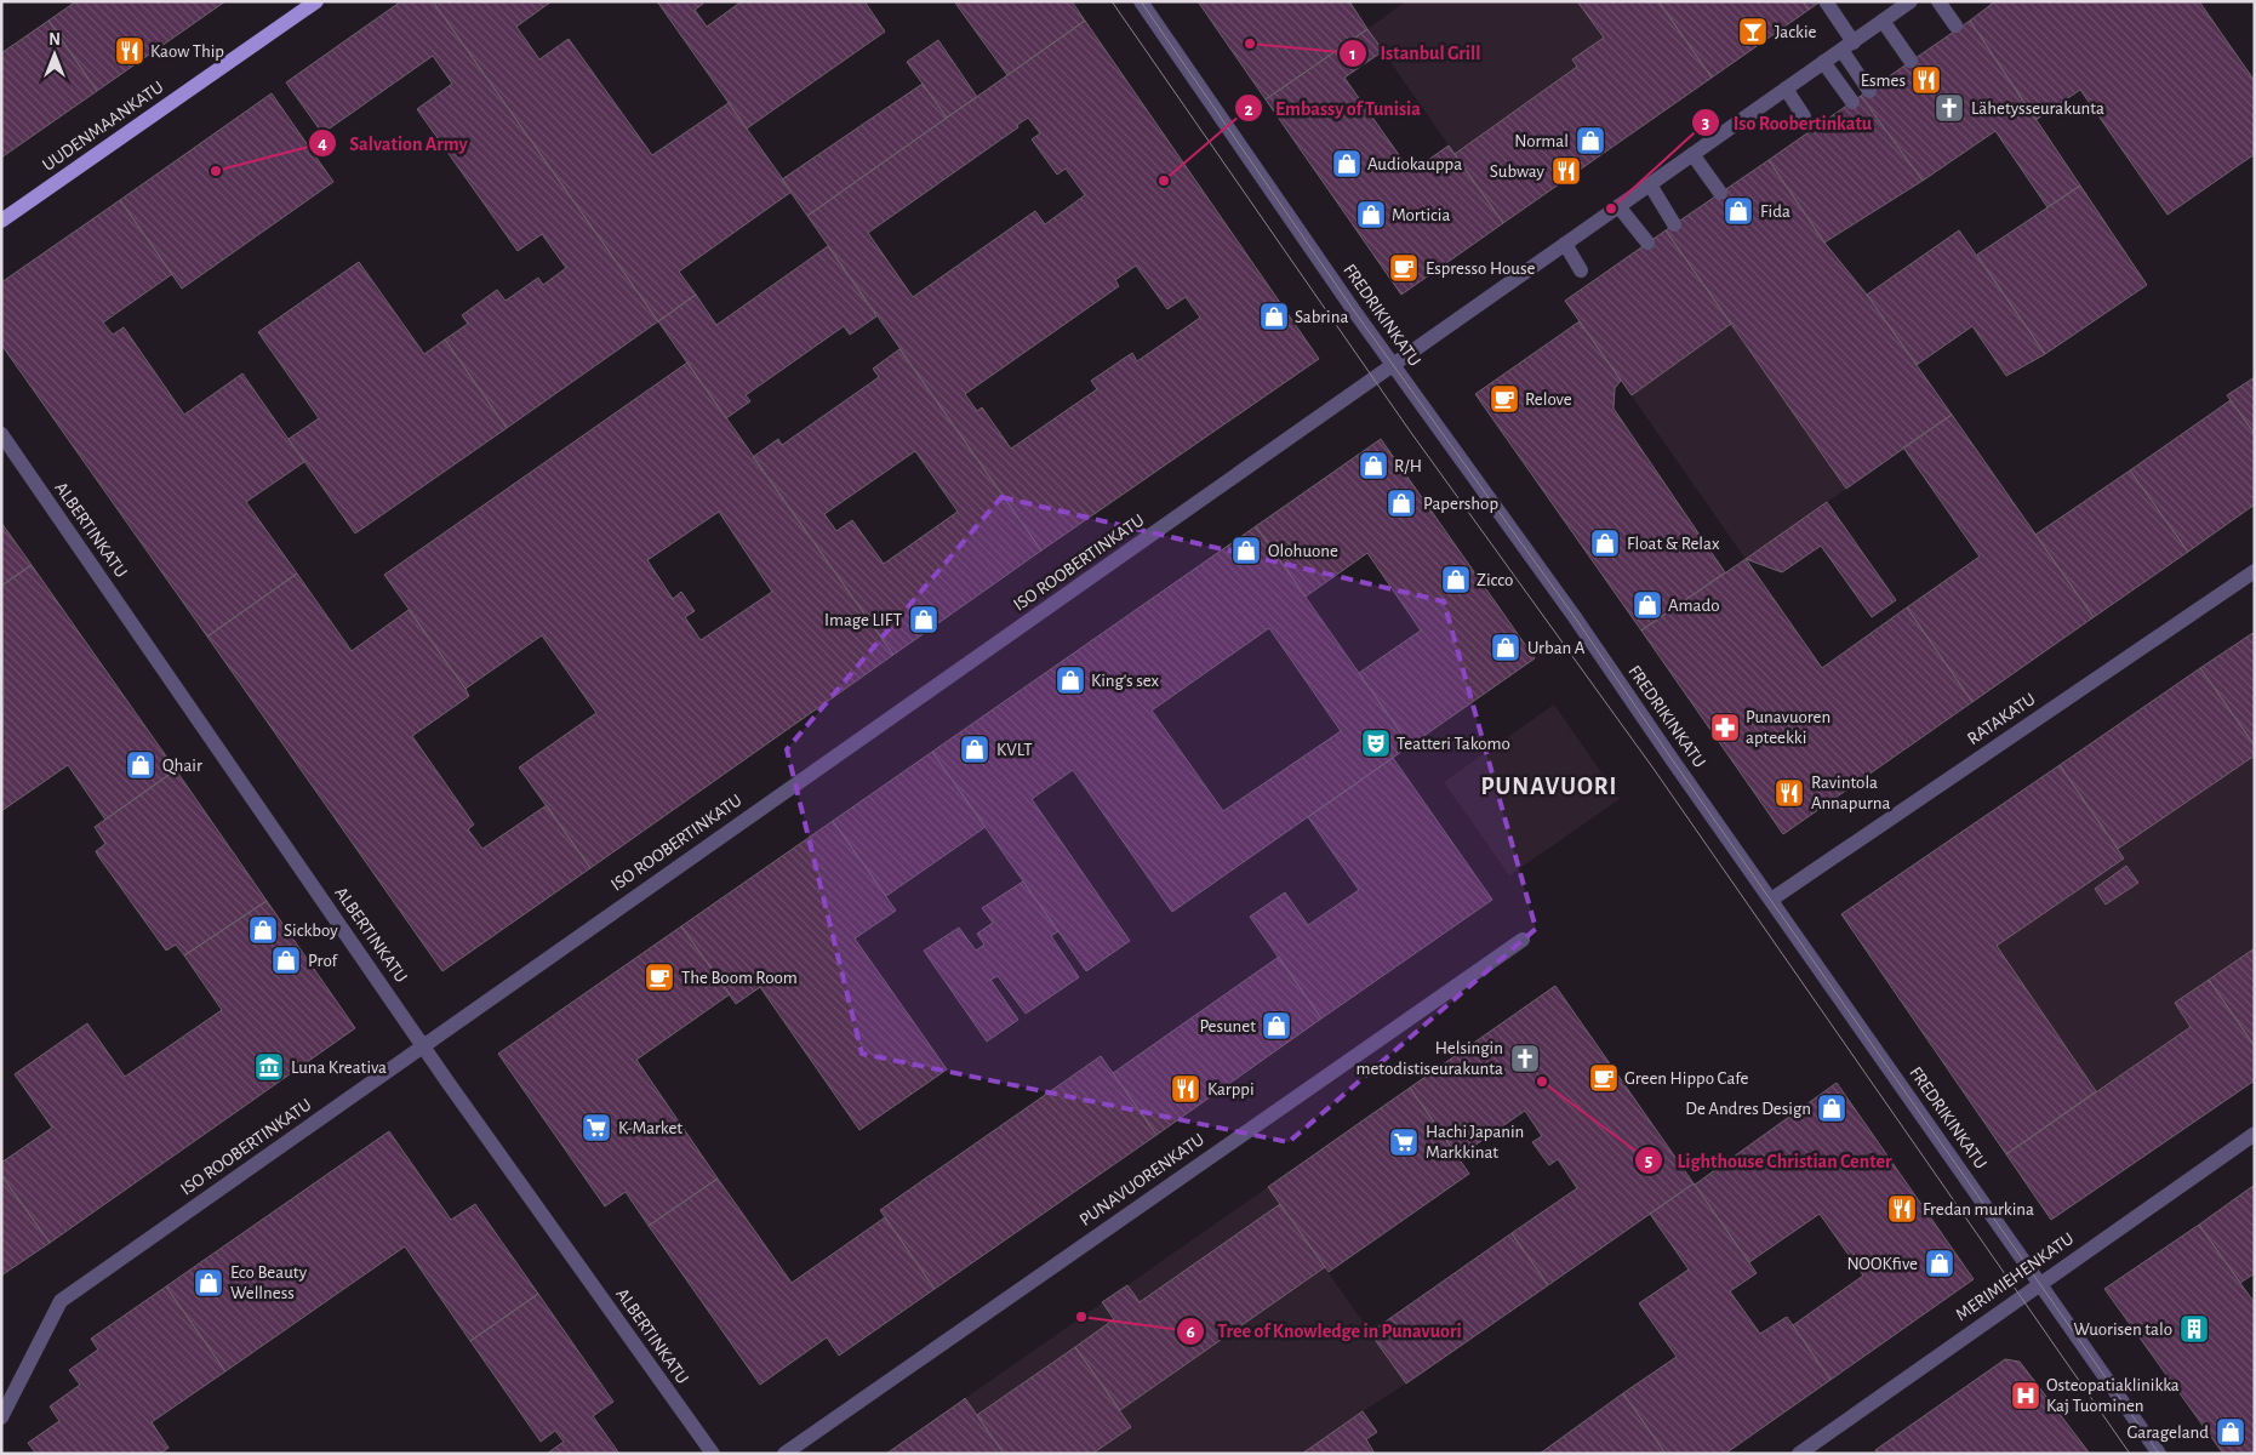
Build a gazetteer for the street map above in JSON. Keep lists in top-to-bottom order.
{
  "streets": {
    "main road": ["UUDENMAANKATU"],
    "street": [
      "FREDRIKINKATU",
      "ALBERTINKATU",
      "ISO ROOBERTINKATU",
      "RATAKATU",
      "PUNAVUORENKATU",
      "MERIMIEHENKATU"
    ]
  },
  "crossings": [
    ["FREDRIKINKATU", "ISO ROOBERTINKATU"],
    ["FREDRIKINKATU", "RATAKATU"],
    ["FREDRIKINKATU", "MERIMIEHENKATU"],
    ["ALBERTINKATU", "ISO ROOBERTINKATU"]
  ],
  "districts": ["PUNAVUORI"],
  "places": {
    "bar": ["Jackie"],
    "other": [
      "Istanbul Grill",
      "Salvation Army",
      "Embassy of Tunisia",
      "Iso Roobertinkatu",
      "Lighthouse Christian Center",
      "Tree of Knowledge in Punavuori"
    ],
    "restaurant": [
      "Kaow Thip",
      "Esmes",
      "Subway",
      "Ravintola Annapurna",
      "Karppi",
      "Fredan murkina"
    ],
    "church": ["Lähetysseurakunta", "Helsingin metodistiseurakunta"],
    "shop": [
      "Normal",
      "Audiokauppa",
      "Fida",
      "Morticia",
      "Sabrina",
      "R/H",
      "Papershop",
      "Float & Relax",
      "Olohuone",
      "Zicco",
      "Amado",
      "Image LIFT",
      "Urban A",
      "King's sex",
      "KVLT",
      "Qhair",
      "Sickboy",
      "Prof",
      "Pesunet",
      "De Andres Design",
      "NOOKfive",
      "Eco Beauty Wellness",
      "Garageland"
    ],
    "cafe": [
      "Espresso House",
      "Relove",
      "The Boom Room",
      "Green Hippo Cafe"
    ],
    "pharmacy": ["Punavuoren apteekki"],
    "theatre": ["Teatteri Takomo"],
    "museum": ["Luna Kreativa"],
    "supermarket": ["K-Market", "Hachi Japanin Markkinat"],
    "building": ["Wuorisen talo"],
    "hospital": ["Osteopatiaklinikka Kaj Tuominen"]
  },
  "north": "top"
}
